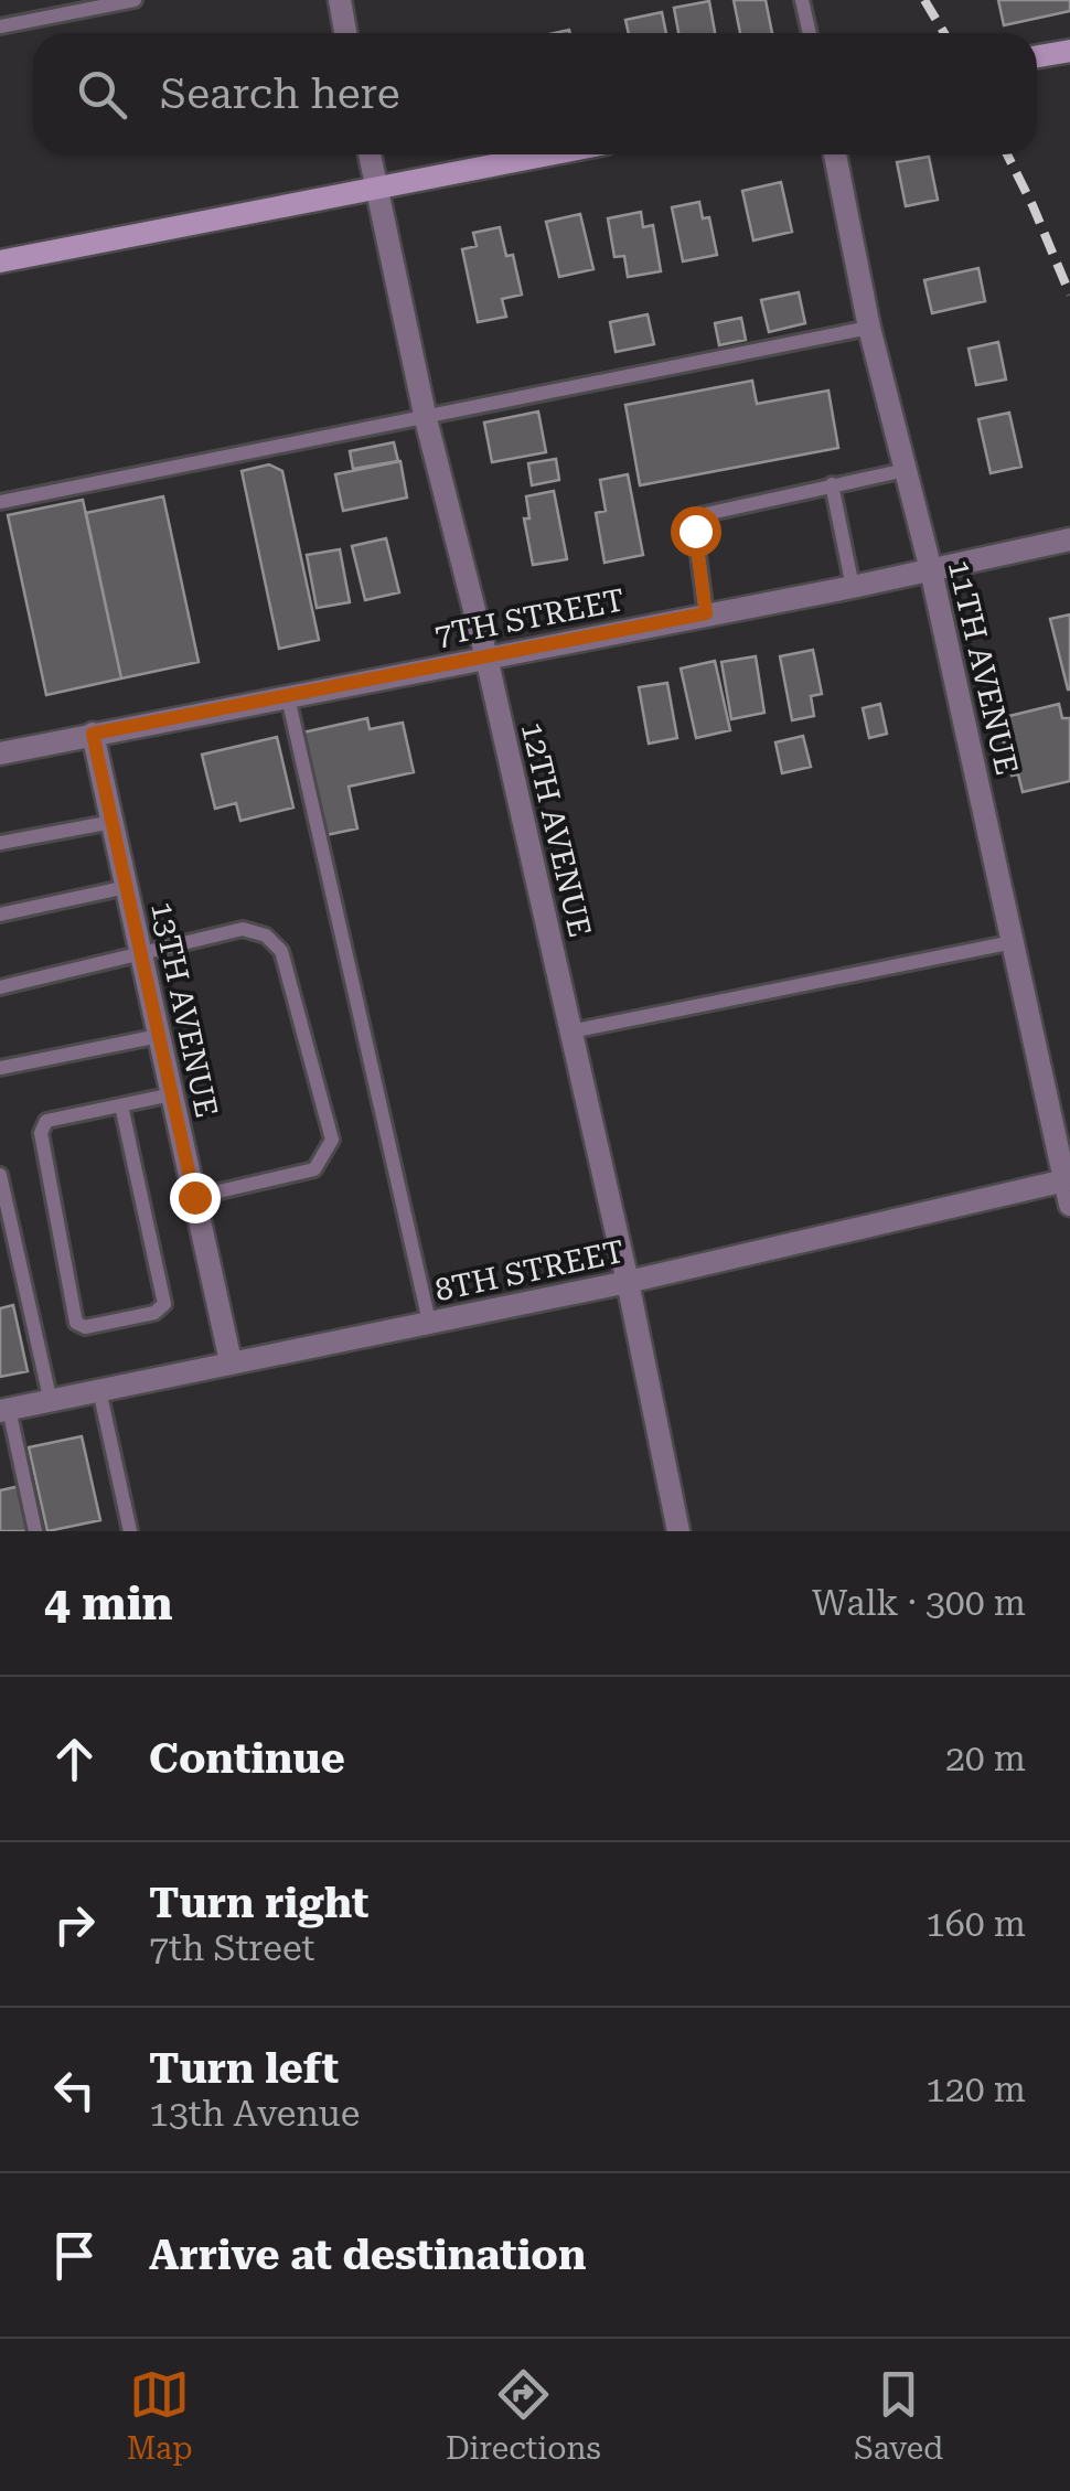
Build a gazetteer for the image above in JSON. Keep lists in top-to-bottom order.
{
  "streets": {
    "street": [
      "7TH STREET",
      "11TH AVENUE",
      "12TH AVENUE",
      "13TH AVENUE",
      "8TH STREET"
    ]
  },
  "crossings": [
    ["7TH STREET", "11TH AVENUE"],
    ["7TH STREET", "12TH AVENUE"],
    ["7TH STREET", "13TH AVENUE"],
    ["11TH AVENUE", "8TH STREET"],
    ["12TH AVENUE", "8TH STREET"],
    ["13TH AVENUE", "8TH STREET"]
  ],
  "page": {
    "search": "Search here",
    "heading": ["4 min", "Walk · 300 m"],
    "list": [
      ["Continue", "20 m"],
      ["Turn right", "7th Street", "160 m"],
      ["Turn left", "13th Avenue", "120 m"],
      "Arrive at destination"
    ],
    "nav": ["Map", "Directions", "Saved"]
  }
}
